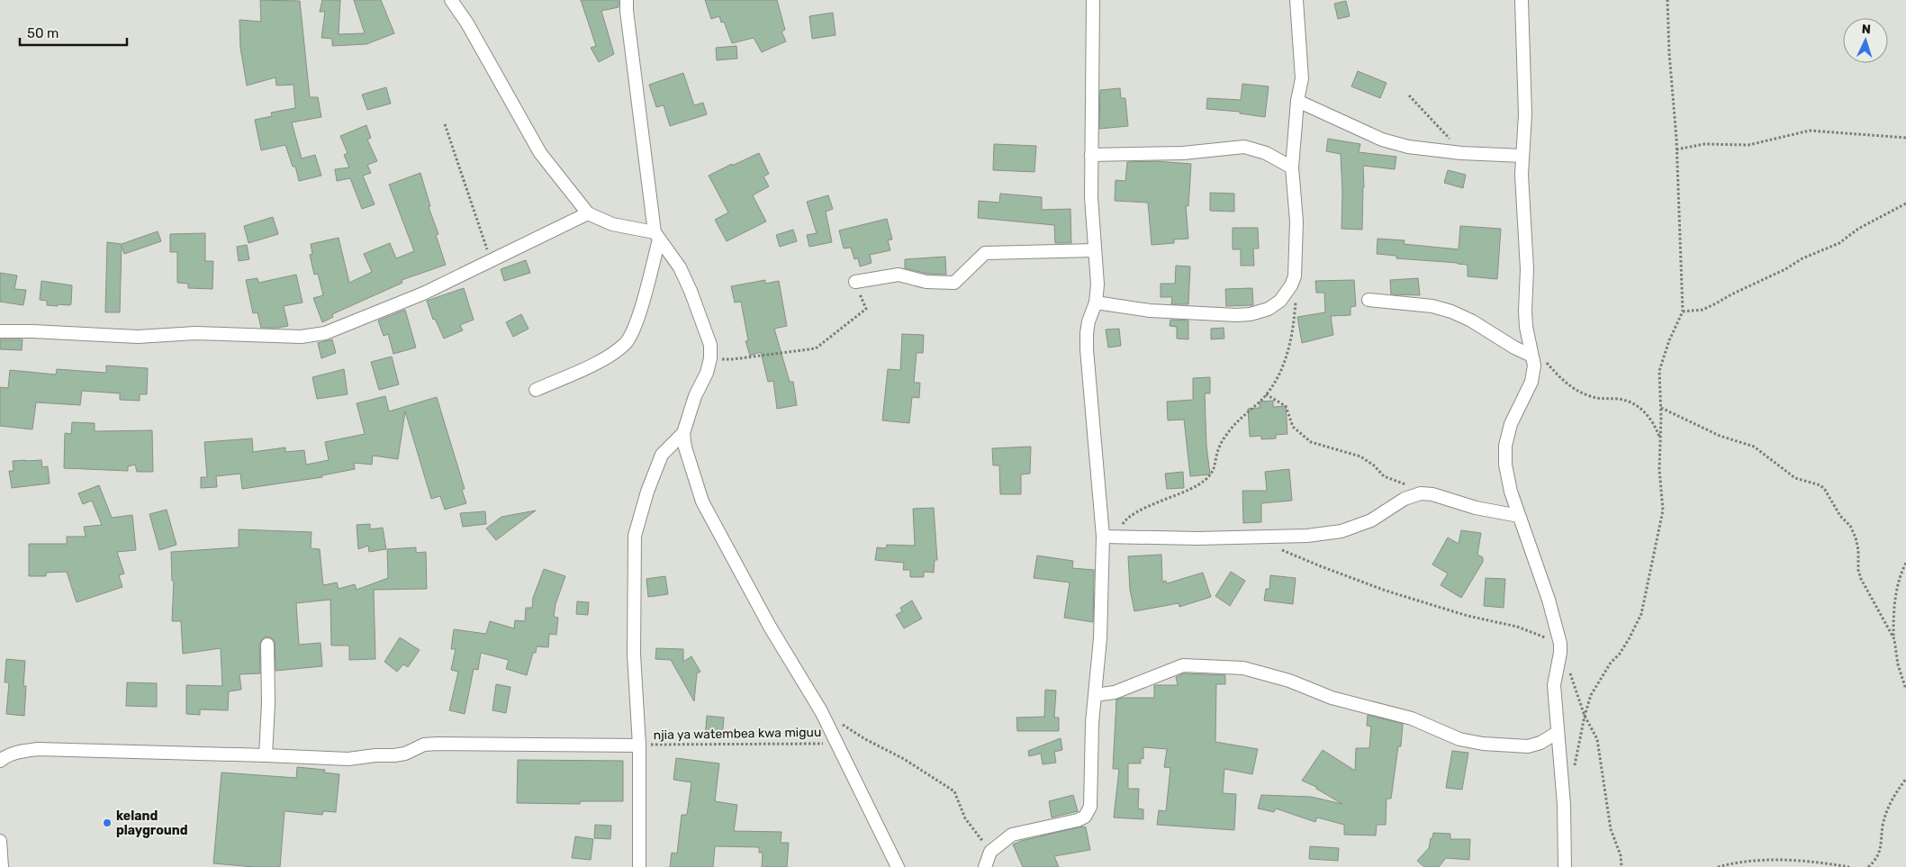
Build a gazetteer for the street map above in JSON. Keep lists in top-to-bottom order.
{
  "streets": {
    "path": ["njia ya watembea kwa miguu"]
  },
  "places": ["keland playground"],
  "scale_bar": "50 m",
  "north": "top"
}
